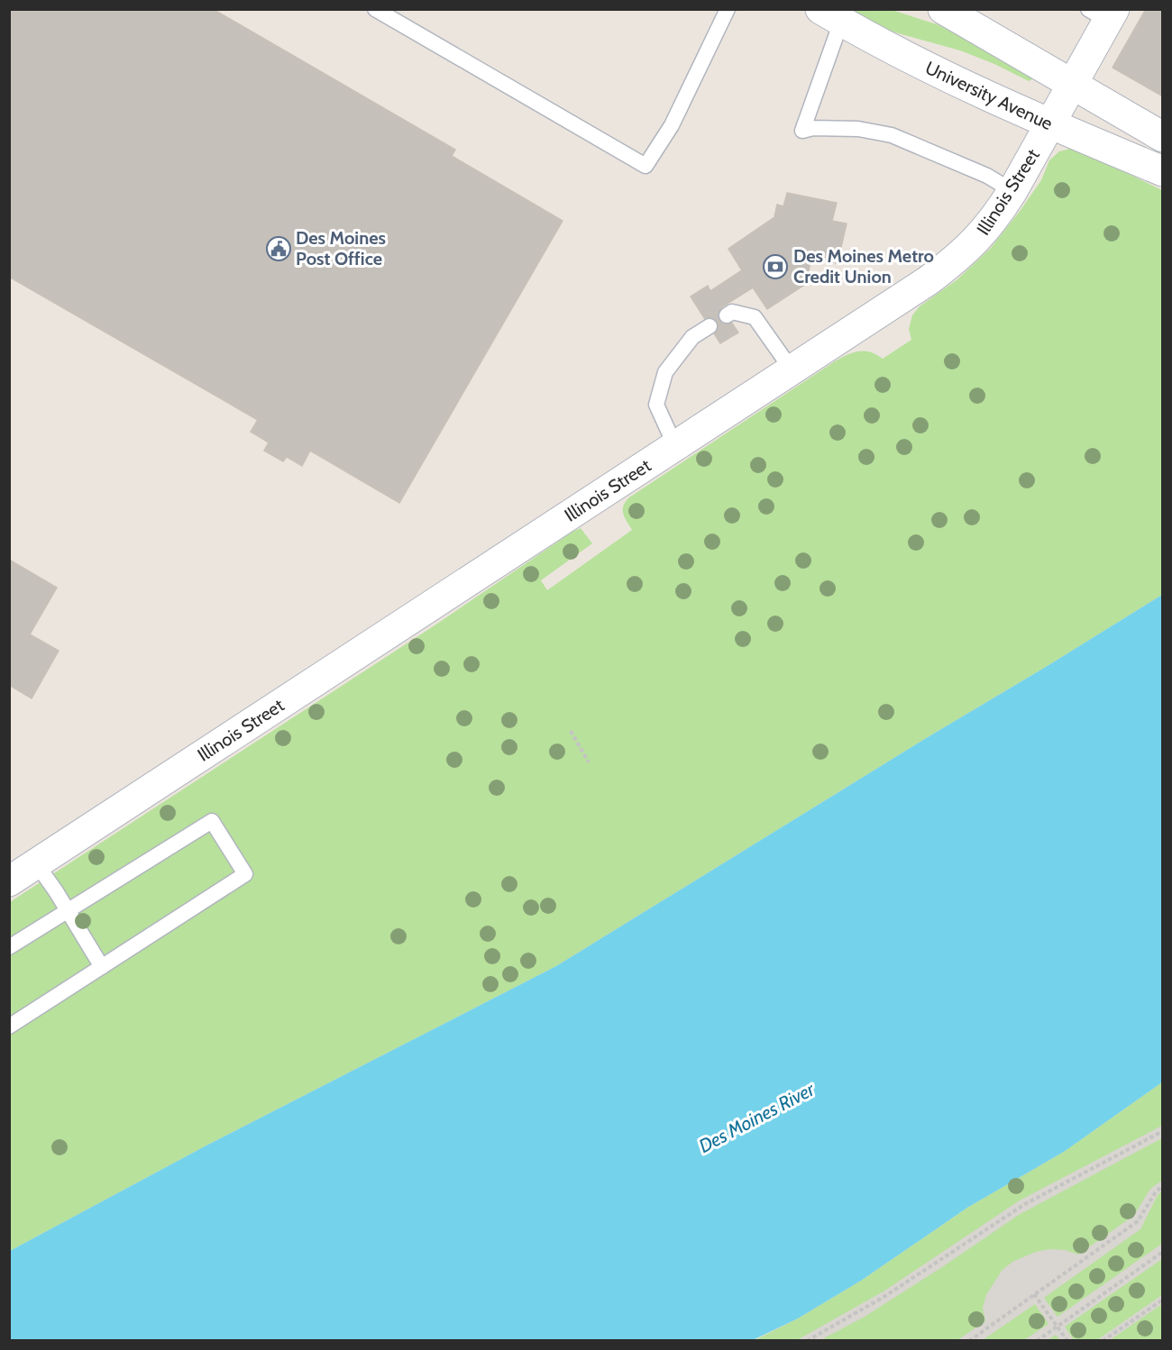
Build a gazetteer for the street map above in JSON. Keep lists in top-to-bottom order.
{
  "streets": {
    "street": ["University Avenue", "Illinois Street"]
  },
  "crossings": [
    ["University Avenue", "Illinois Street"]
  ],
  "water": ["Des Moines River"],
  "places": {
    "public building": ["Des Moines Post Office"],
    "bank": ["Des Moines Metro Credit Union"]
  }
}
